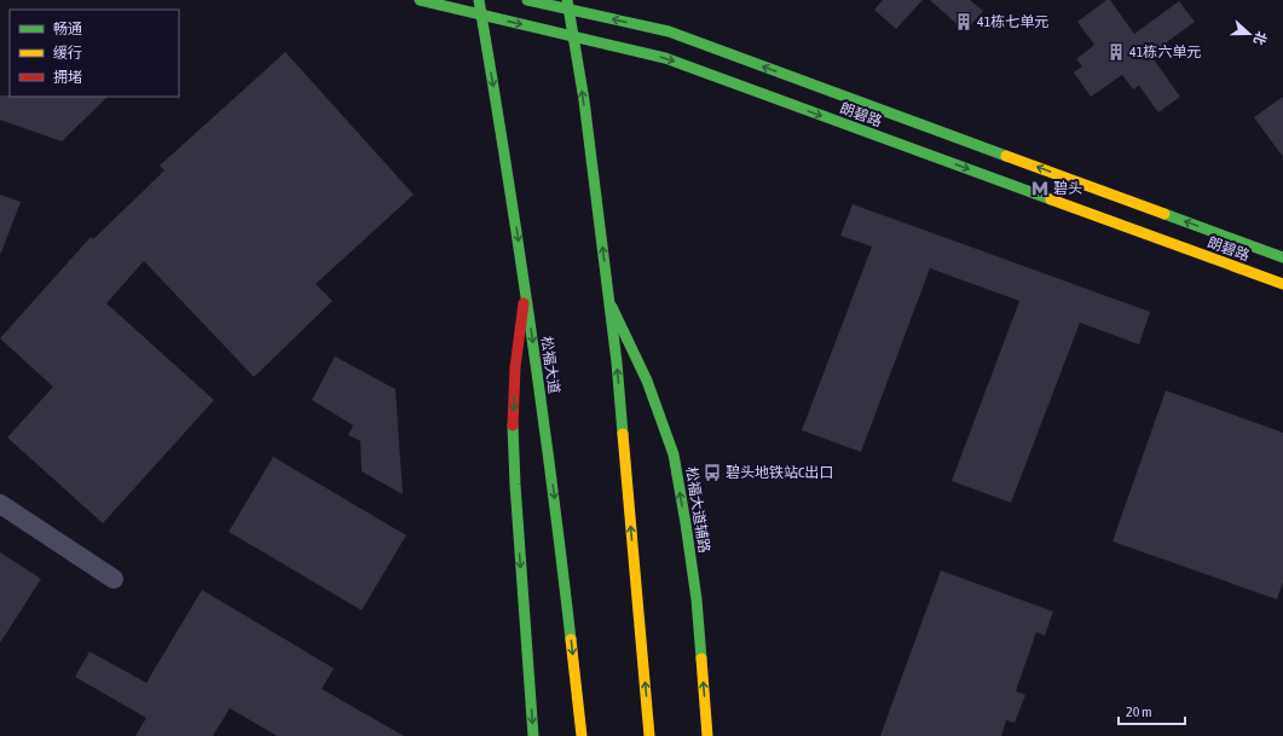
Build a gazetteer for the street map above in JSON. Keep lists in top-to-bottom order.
{
  "streets": {
    "main road": ["朗碧路", "松福大道", "松福大道辅路"]
  },
  "crossings": [
    ["朗碧路", "松福大道"]
  ],
  "places": {
    "building": ["41栋七单元", "41栋六单元"],
    "metro station": ["碧头"],
    "bus stop": ["碧头地铁站C出口"]
  },
  "legend": ["畅通", "缓行", "拥堵"],
  "scale_bar": "20 m",
  "north": "right"
}
